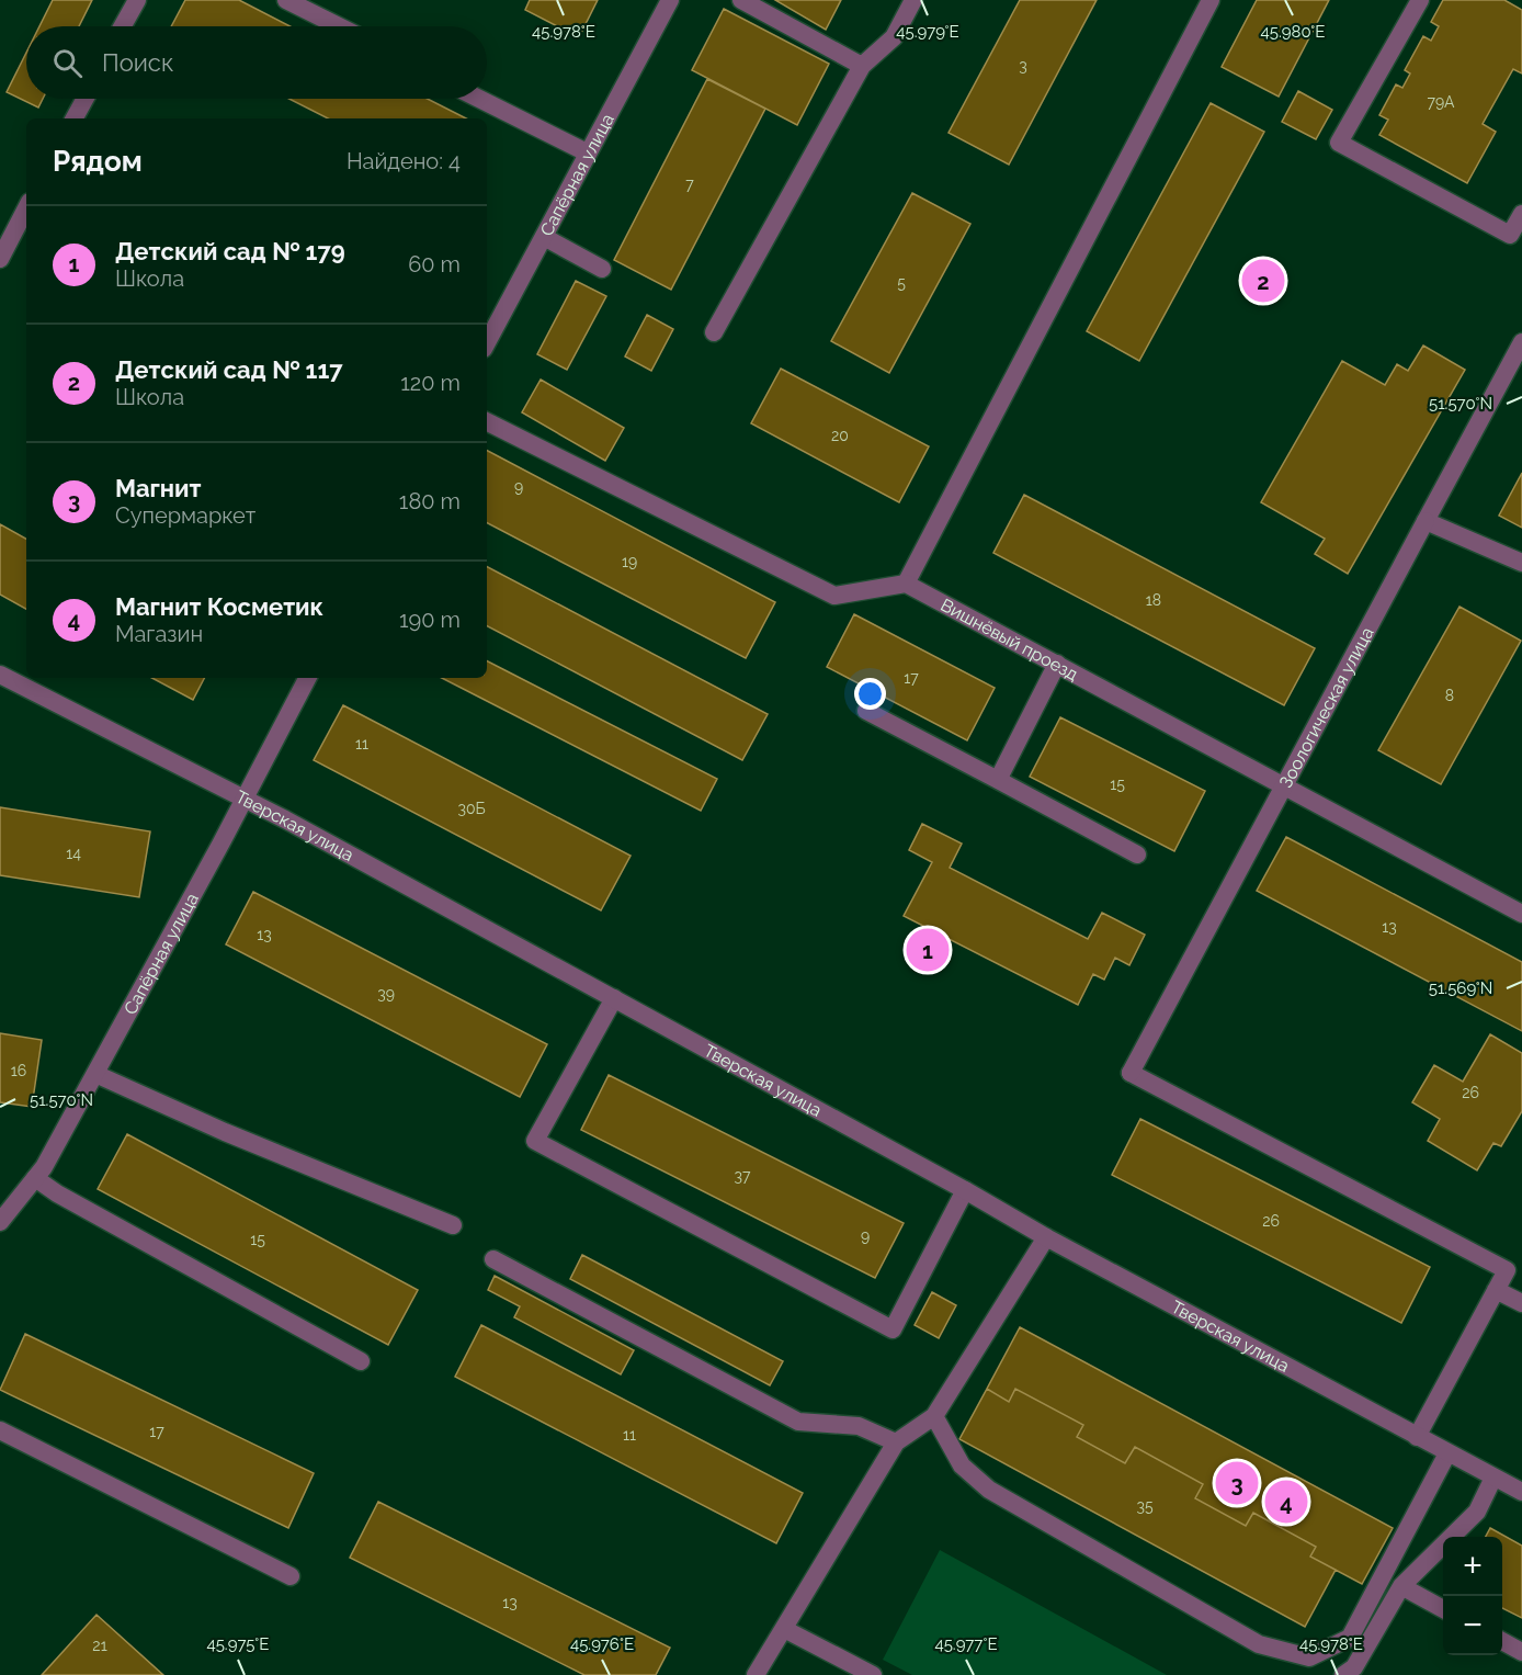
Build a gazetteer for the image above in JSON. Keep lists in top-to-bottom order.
{
  "streets": {
    "street": [
      "Сапёрная улица",
      "Вишнёвый проезд",
      "Зоологическая улица",
      "Тверская улица"
    ]
  },
  "crossings": [
    ["Сапёрная улица", "Тверская улица"],
    ["Вишнёвый проезд", "Зоологическая улица"]
  ],
  "house_numbers": [
    "3",
    "79А",
    "7",
    "5",
    "20",
    "9",
    "19",
    "18",
    "17",
    "8",
    "11",
    "15",
    "30Б",
    "14",
    "13",
    "13",
    "39",
    "16",
    "26",
    "37",
    "26",
    "9",
    "15",
    "17",
    "11",
    "35",
    "13",
    "21"
  ],
  "page": {
    "search": "Поиск",
    "heading": ["Рядом", "Найдено: 4"],
    "list": [
      {
        "mark": "1",
        "name": "Детский сад № 179",
        "note": "Школа",
        "value": "60 m"
      },
      {
        "mark": "2",
        "name": "Детский сад № 117",
        "note": "Школа",
        "value": "120 m"
      },
      {
        "mark": "3",
        "name": "Магнит",
        "note": "Супермаркет",
        "value": "180 m"
      },
      {
        "mark": "4",
        "name": "Магнит Косметик",
        "note": "Магазин",
        "value": "190 m"
      }
    ],
    "pins": [
      "2",
      "1",
      "3",
      "4"
    ],
    "map_buttons": ["+", "−"]
  },
  "coordinates": [
    "45.979°E",
    "45.978°E",
    "45.980°E",
    "51.570°N",
    "51.569°N",
    "45.975°E",
    "45.976°E",
    "45.977°E"
  ]
}
